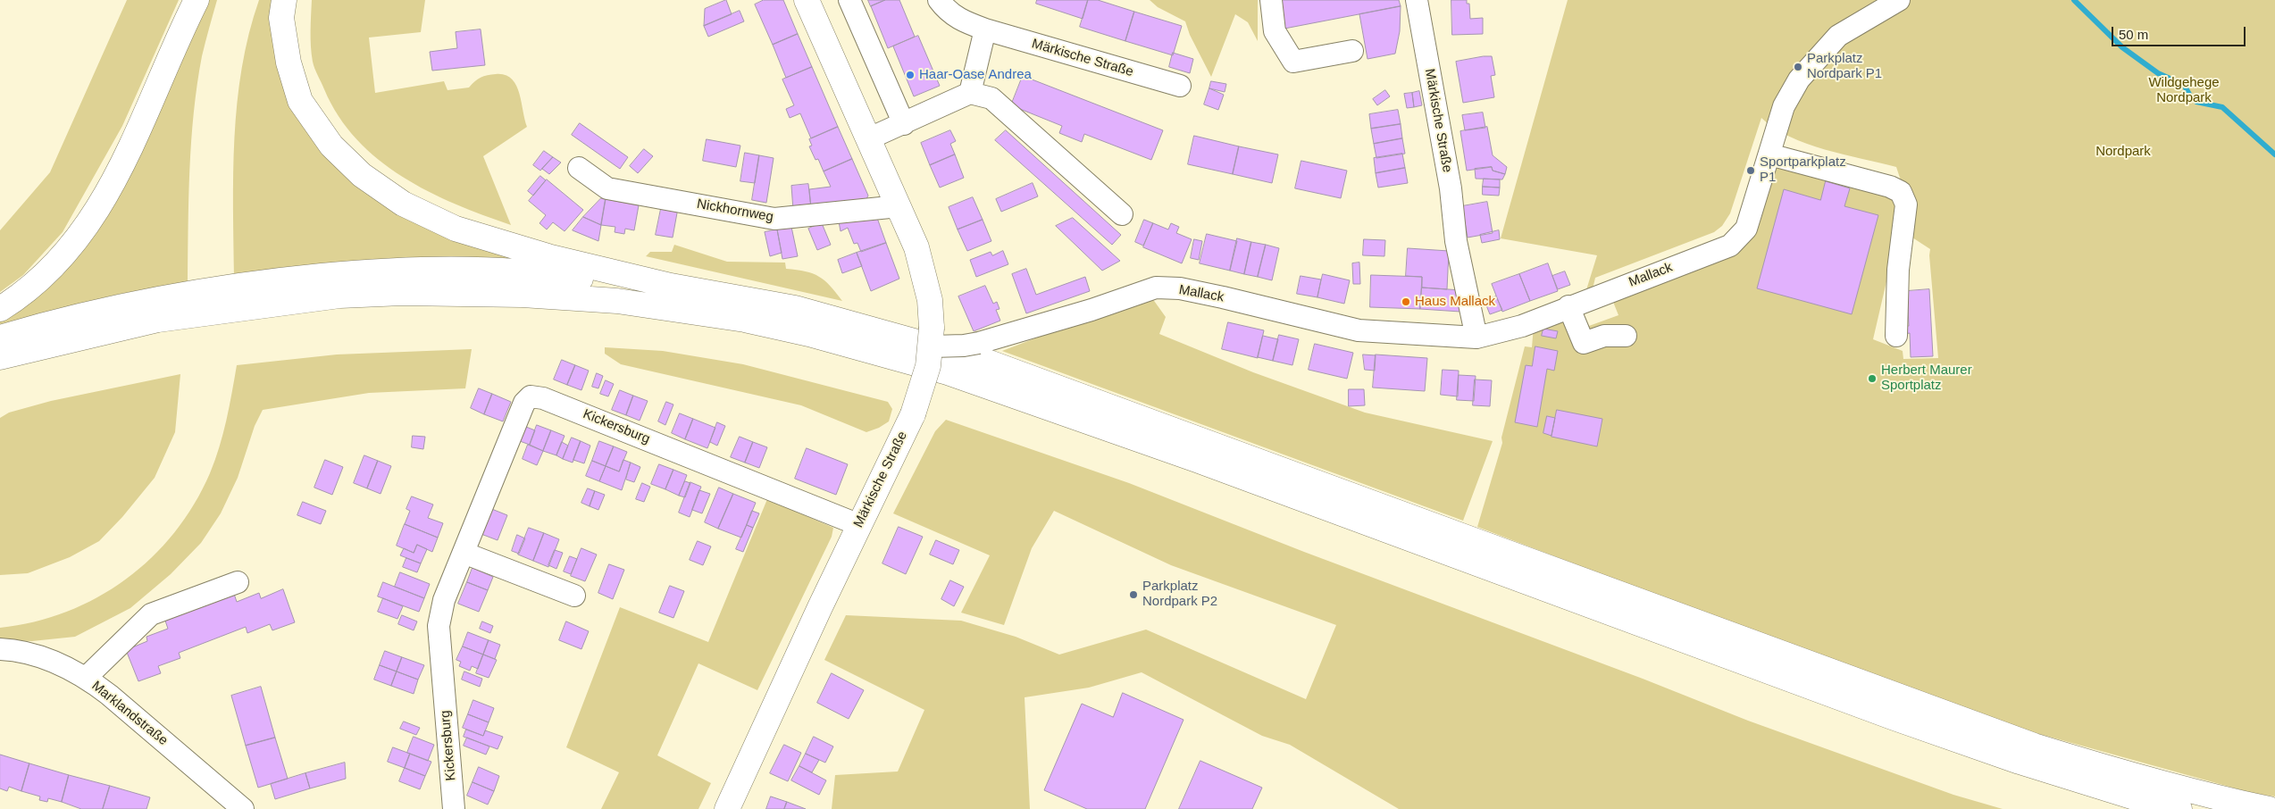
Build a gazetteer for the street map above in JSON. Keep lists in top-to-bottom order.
{
  "streets": {
    "main road": ["Märkische Straße"],
    "street": [
      "Nickhornweg",
      "Mallack",
      "Kickersburg",
      "Marklandstraße"
    ]
  },
  "crossings": [
    ["Märkische Straße", "Nickhornweg"],
    ["Märkische Straße", "Mallack"],
    ["Märkische Straße", "Kickersburg"]
  ],
  "parks": ["Wildgehege Nordpark", "Nordpark"],
  "places": [
    "Parkplatz Nordpark P1",
    "Haar-Oase Andrea",
    "Sportparkplatz P1",
    "Haus Mallack",
    "Herbert Maurer Sportplatz",
    "Parkplatz Nordpark P2"
  ],
  "scale_bar": "50 m"
}
